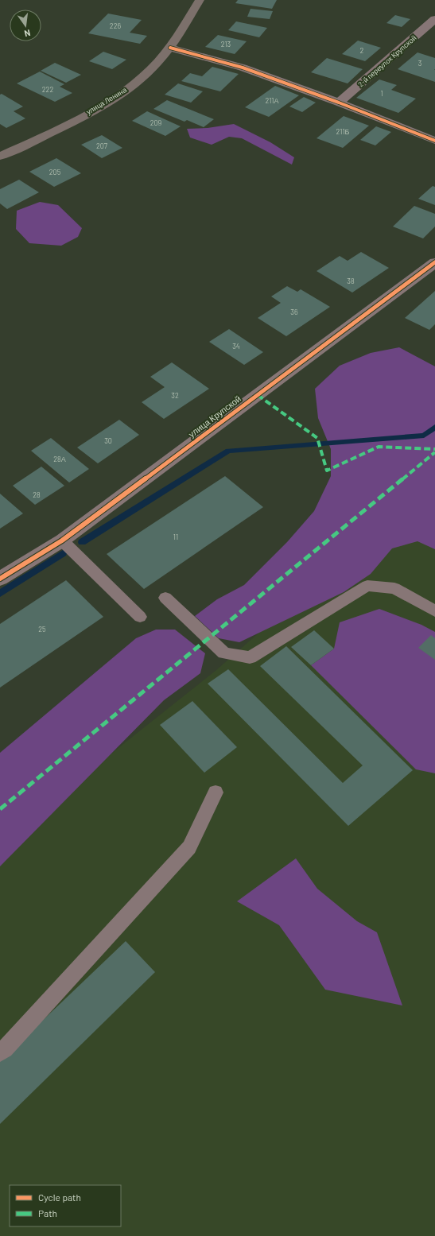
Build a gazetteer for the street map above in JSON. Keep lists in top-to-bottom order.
{
  "streets": {
    "street": ["2-й переулок Крупской", "улица Ленина", "улица Крупской"]
  },
  "house_numbers": [
    "226",
    "213",
    "2",
    "3",
    "222",
    "1",
    "211А",
    "209",
    "211Б",
    "207",
    "205",
    "38",
    "36",
    "34",
    "32",
    "30",
    "28А",
    "28",
    "11",
    "25"
  ],
  "legend": ["Cycle path", "Path"],
  "north": "bottom"
}
